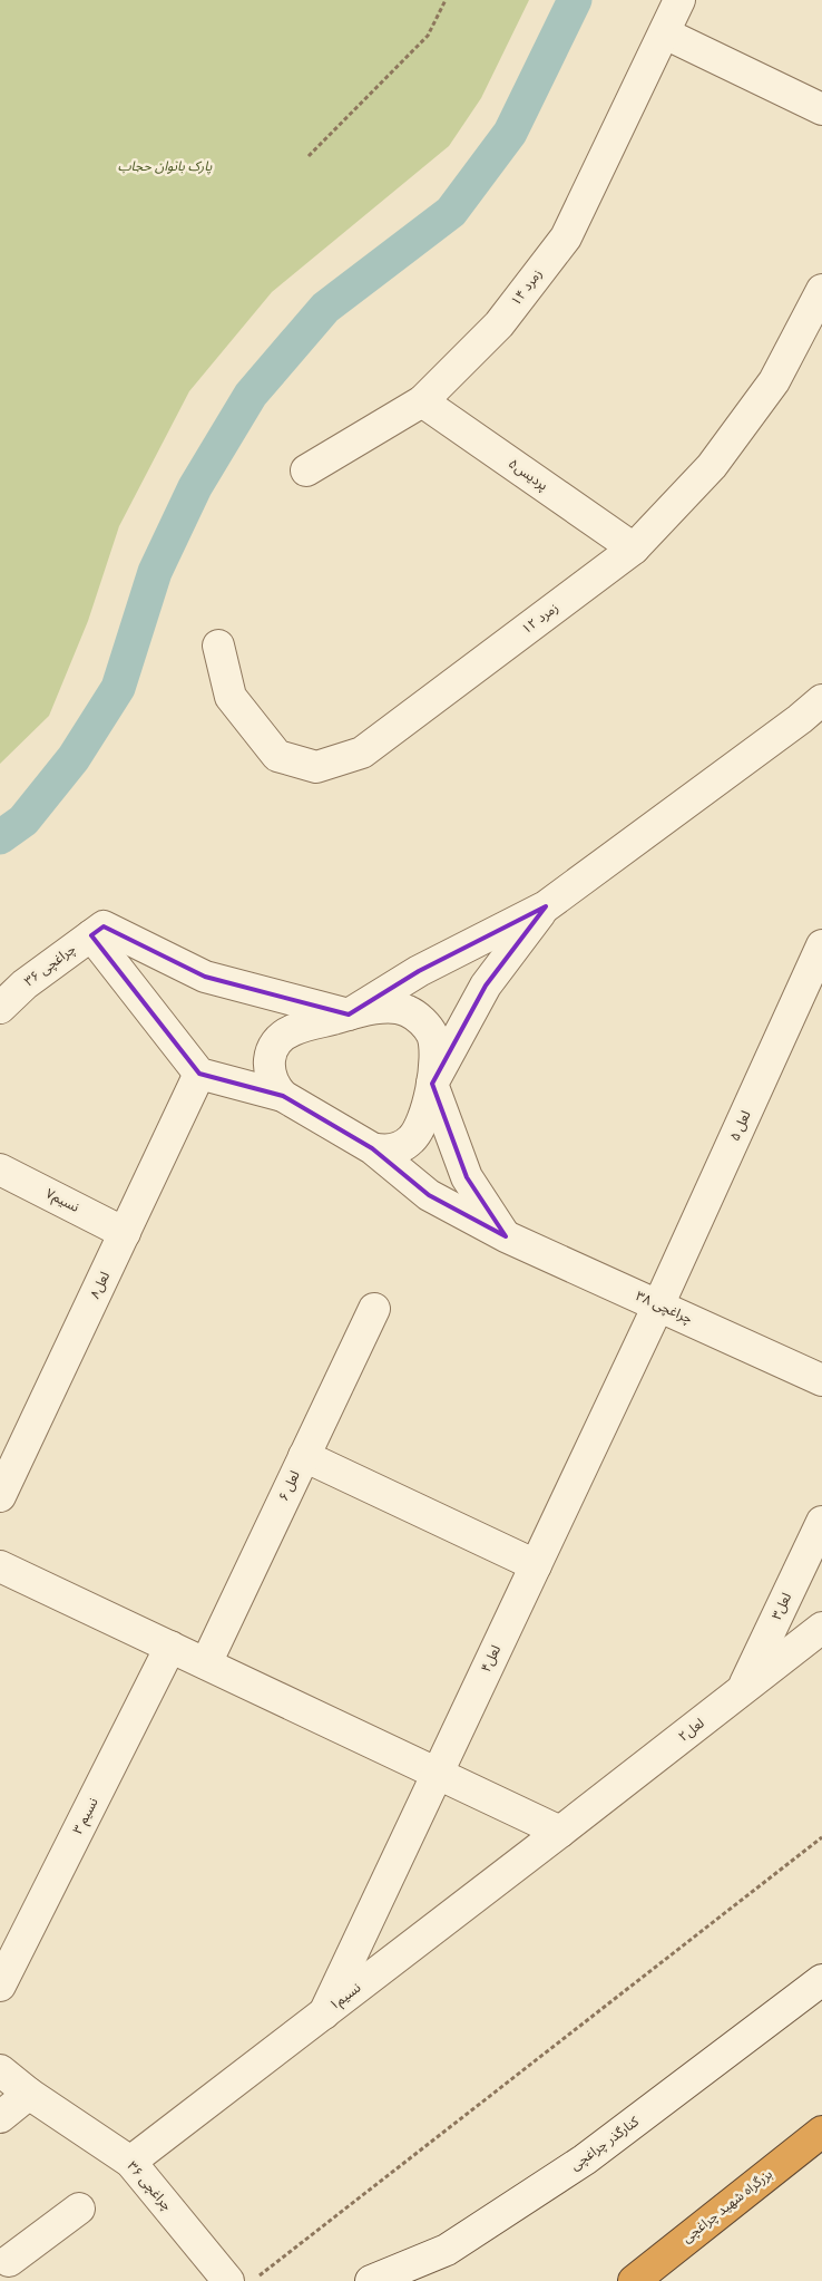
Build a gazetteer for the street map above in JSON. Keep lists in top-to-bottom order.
{
  "streets": {
    "highway": ["بزرگراه شهید چراغچی"],
    "street": [
      "زمرد ۱۴",
      "پردیس۵",
      "زمرد ۱۲",
      "چراغچی ۳۶",
      "لعل ۵",
      "نسیم۷",
      "لعل۸",
      "چراغچی ۳۸",
      "لعل ۶",
      "لعل۳",
      "لعل۴",
      "لعل۲",
      "نسیم ۳",
      "نسیم۱",
      "کنارگذر چراغچی"
    ]
  },
  "crossings": [
    ["زمرد ۱۴", "پردیس۵"],
    ["پردیس۵", "زمرد ۱۲"],
    ["چراغچی ۳۶", "نسیم۱"],
    ["لعل ۵", "چراغچی ۳۸"],
    ["لعل ۵", "لعل۴"],
    ["نسیم۷", "لعل۸"],
    ["چراغچی ۳۸", "لعل۴"],
    ["لعل۳", "لعل۲"],
    ["لعل۴", "نسیم۱"],
    ["لعل۲", "نسیم۱"]
  ],
  "parks": ["پارک بانوان حجاب"]
}
